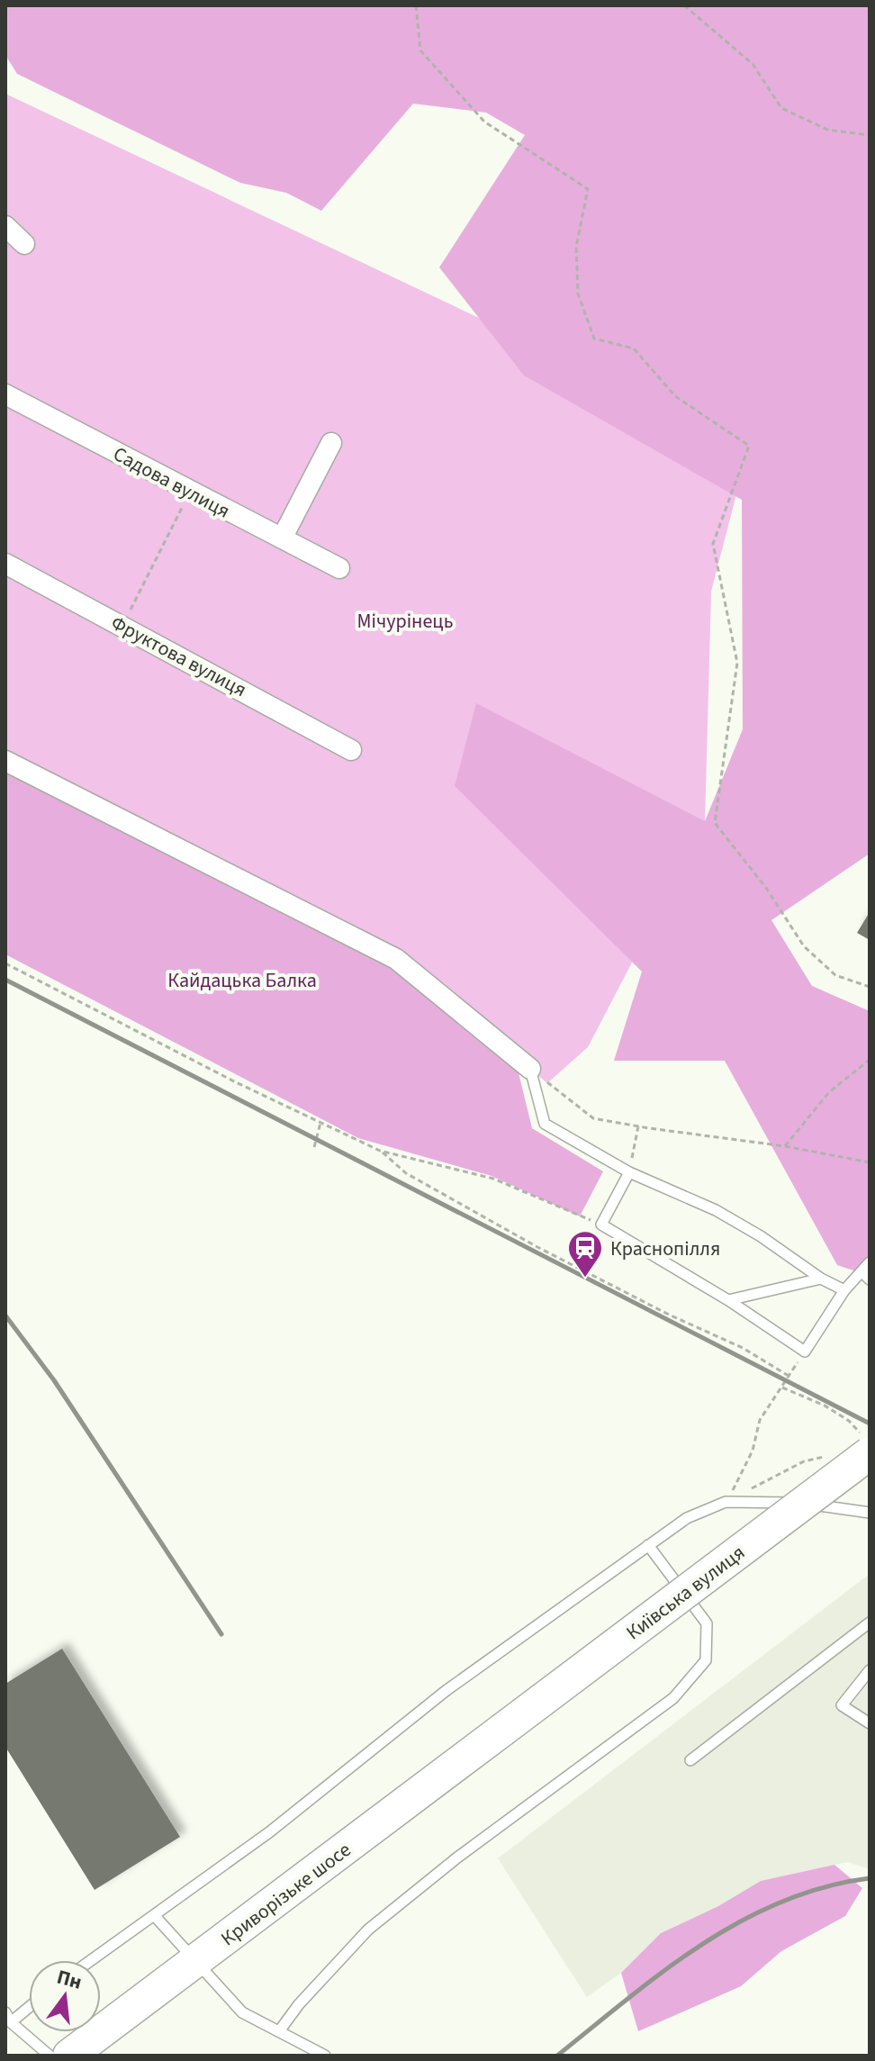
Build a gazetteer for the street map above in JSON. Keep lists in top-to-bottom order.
{
  "streets": {
    "highway": ["Київська вулиця", "Криворізьке шосе"],
    "street": ["Садова вулиця", "Фруктова вулиця"]
  },
  "crossings": [
    ["Київська вулиця", "Криворізьке шосе"]
  ],
  "parks": ["Мічурінець", "Кайдацька Балка"],
  "places": {
    "station": ["Краснопілля"]
  },
  "north": "top"
}
